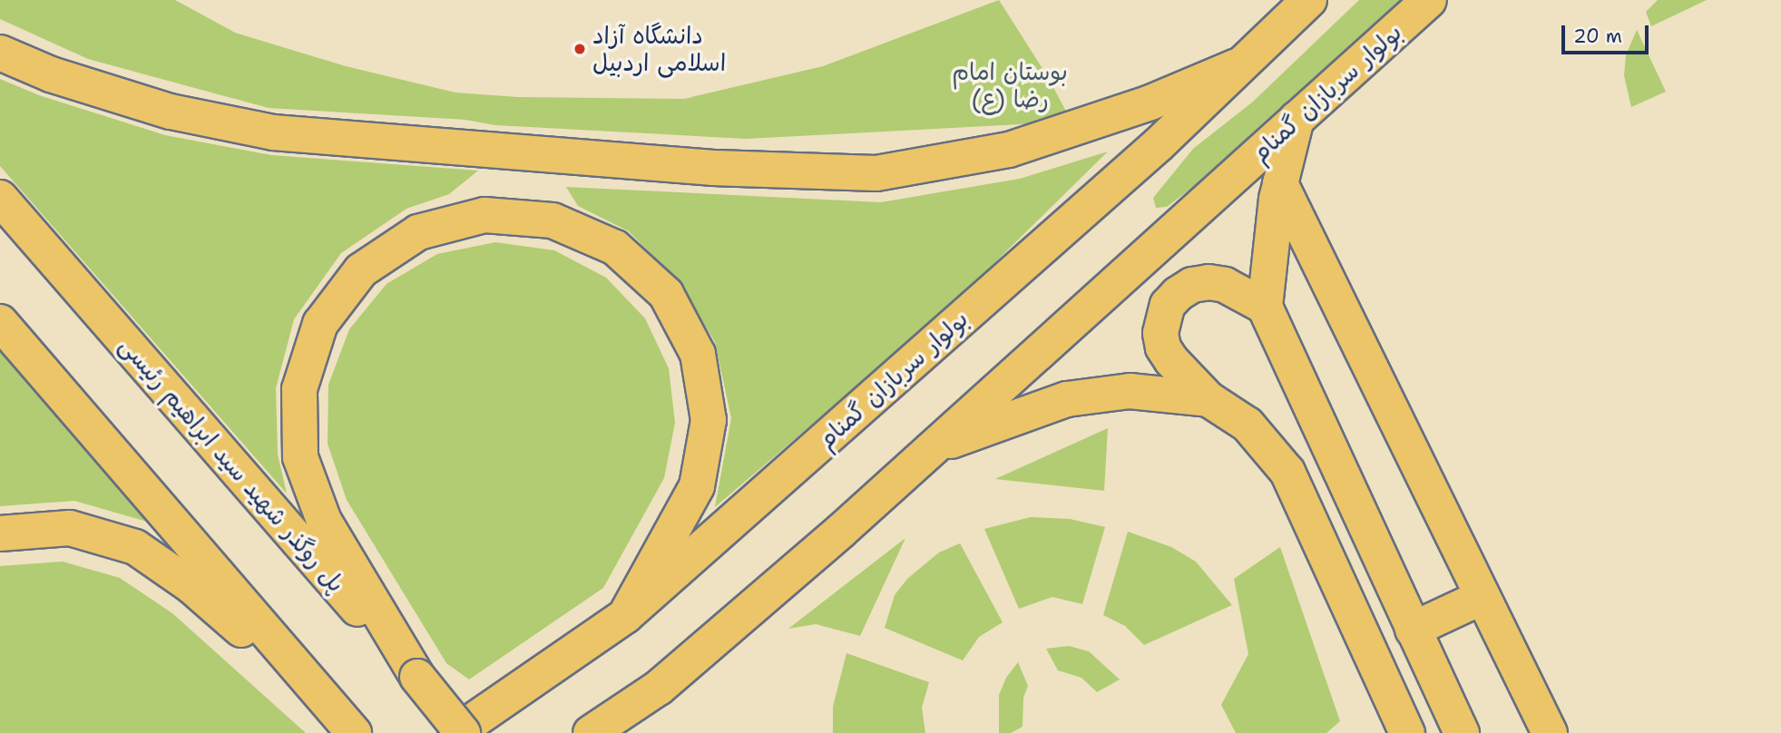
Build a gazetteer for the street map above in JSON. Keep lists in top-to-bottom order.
{
  "streets": {
    "highway": ["بولوار سربازان گمنام", "پل روگذر شهید سید ابراهیم رئیسی"]
  },
  "parks": ["بوستان امام رضا (ع)"],
  "places": ["دانشگاه آزاد اسلامی اردبیل"],
  "scale_bar": "20 m"
}
